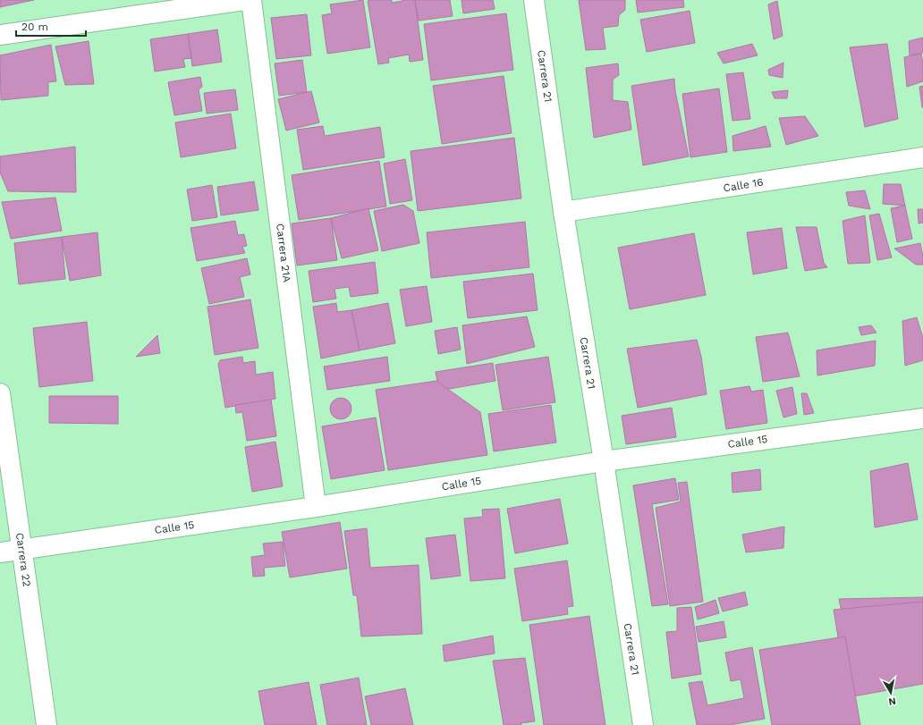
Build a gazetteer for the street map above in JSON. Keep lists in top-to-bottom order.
{
  "streets": {
    "street": [
      "Carrera 21",
      "Calle 16",
      "Carrera 21A",
      "Calle 15",
      "Carrera 22"
    ]
  },
  "crossings": [
    ["Carrera 21", "Calle 16"],
    ["Carrera 21", "Calle 15"],
    ["Carrera 21A", "Calle 15"],
    ["Calle 15", "Carrera 22"]
  ],
  "scale_bar": "20 m",
  "north": "bottom"
}
